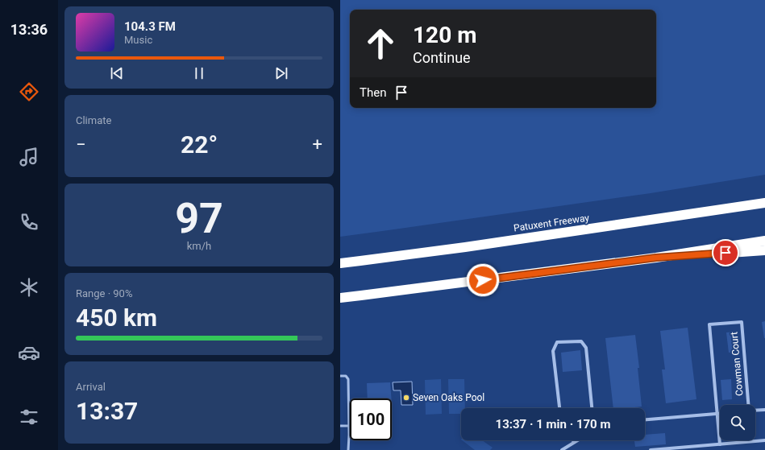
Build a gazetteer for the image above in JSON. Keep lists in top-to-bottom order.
{
  "streets": {
    "highway": ["Patuxent Freeway"],
    "street": ["Cowman Court"]
  },
  "places": ["Seven Oaks Pool"],
  "page": {
    "tabs": "13:36",
    "turn": ["120 m", "Continue"],
    "song": ["104.3 FM", "Music"],
    "then": "Then",
    "tile": [
      "Climate",
      ["97", "km/h"],
      ["Range · 90%", "450 km"],
      ["Arrival", "13:37"]
    ],
    "heat": ["−", "22°", "+"],
    "limit": "100",
    "trip": "13:37 · 1 min · 170 m"
  }
}
